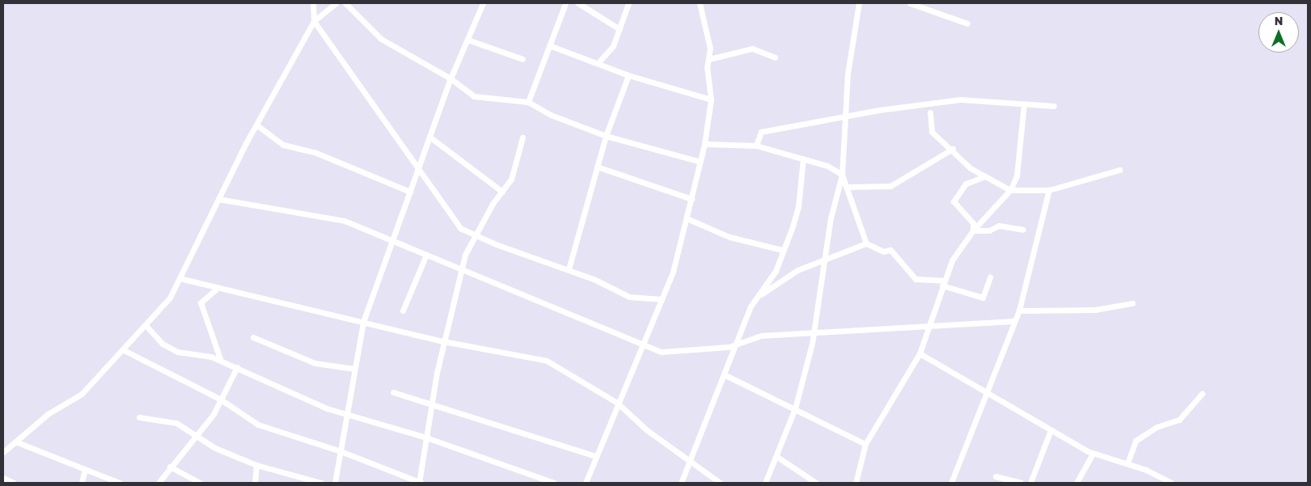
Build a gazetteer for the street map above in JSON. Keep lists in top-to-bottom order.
{
  "north": "top"
}
